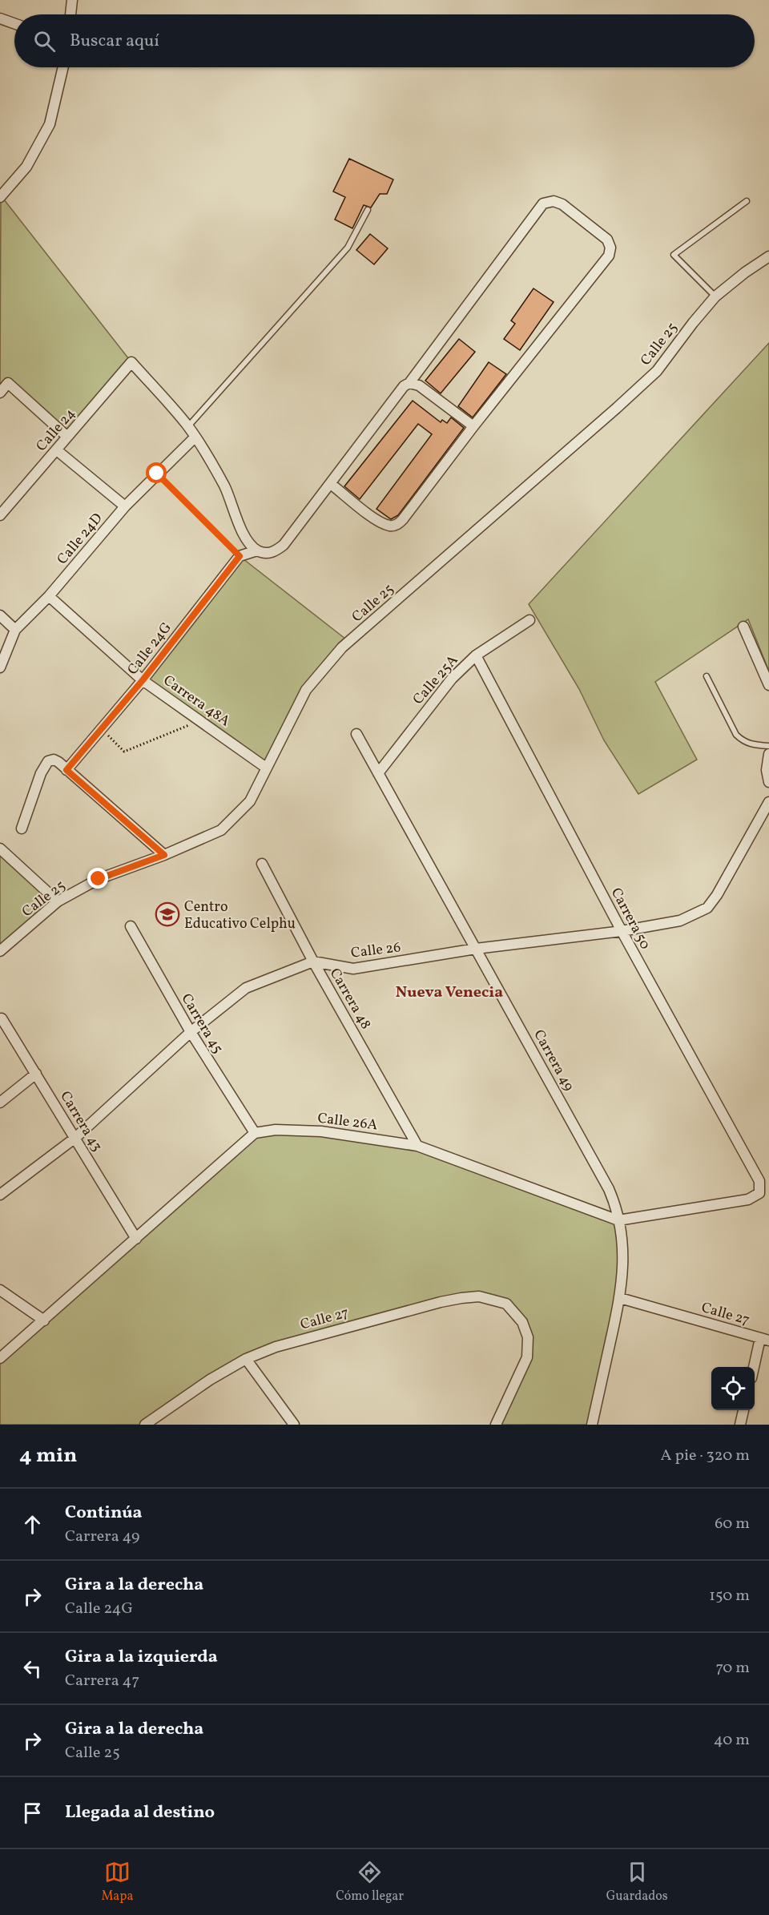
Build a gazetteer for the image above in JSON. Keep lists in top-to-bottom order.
{
  "streets": {
    "street": [
      "Calle 25",
      "Calle 24",
      "Calle 24D",
      "Calle 24G",
      "Calle 25A",
      "Carrera 48A",
      "Carrera 50",
      "Calle 26",
      "Carrera 48",
      "Carrera 45",
      "Carrera 49",
      "Carrera 43",
      "Calle 26A",
      "Calle 27"
    ]
  },
  "crossings": [
    ["Calle 25", "Carrera 48A"],
    ["Calle 24D", "Carrera 48A"],
    ["Calle 24G", "Carrera 48A"],
    ["Calle 25A", "Carrera 50"],
    ["Calle 25A", "Carrera 49"],
    ["Carrera 50", "Calle 26"],
    ["Carrera 50", "Calle 26A"],
    ["Calle 26", "Carrera 48"],
    ["Calle 26", "Carrera 49"],
    ["Carrera 48", "Calle 26A"],
    ["Carrera 45", "Calle 26A"],
    ["Carrera 49", "Calle 26A"],
    ["Carrera 49", "Calle 27"]
  ],
  "districts": ["Nueva Venecia"],
  "places": {
    "school or university": ["Centro Educativo Celphu"]
  },
  "page": {
    "search": "Buscar aquí",
    "heading": ["4 min", "A pie · 320 m"],
    "list": [
      ["Continúa", "Carrera 49", "60 m"],
      ["Gira a la derecha", "Calle 24G", "150 m"],
      ["Gira a la izquierda", "Carrera 47", "70 m"],
      ["Gira a la derecha", "Calle 25", "40 m"],
      "Llegada al destino"
    ],
    "nav": ["Mapa", "Cómo llegar", "Guardados"]
  }
}
